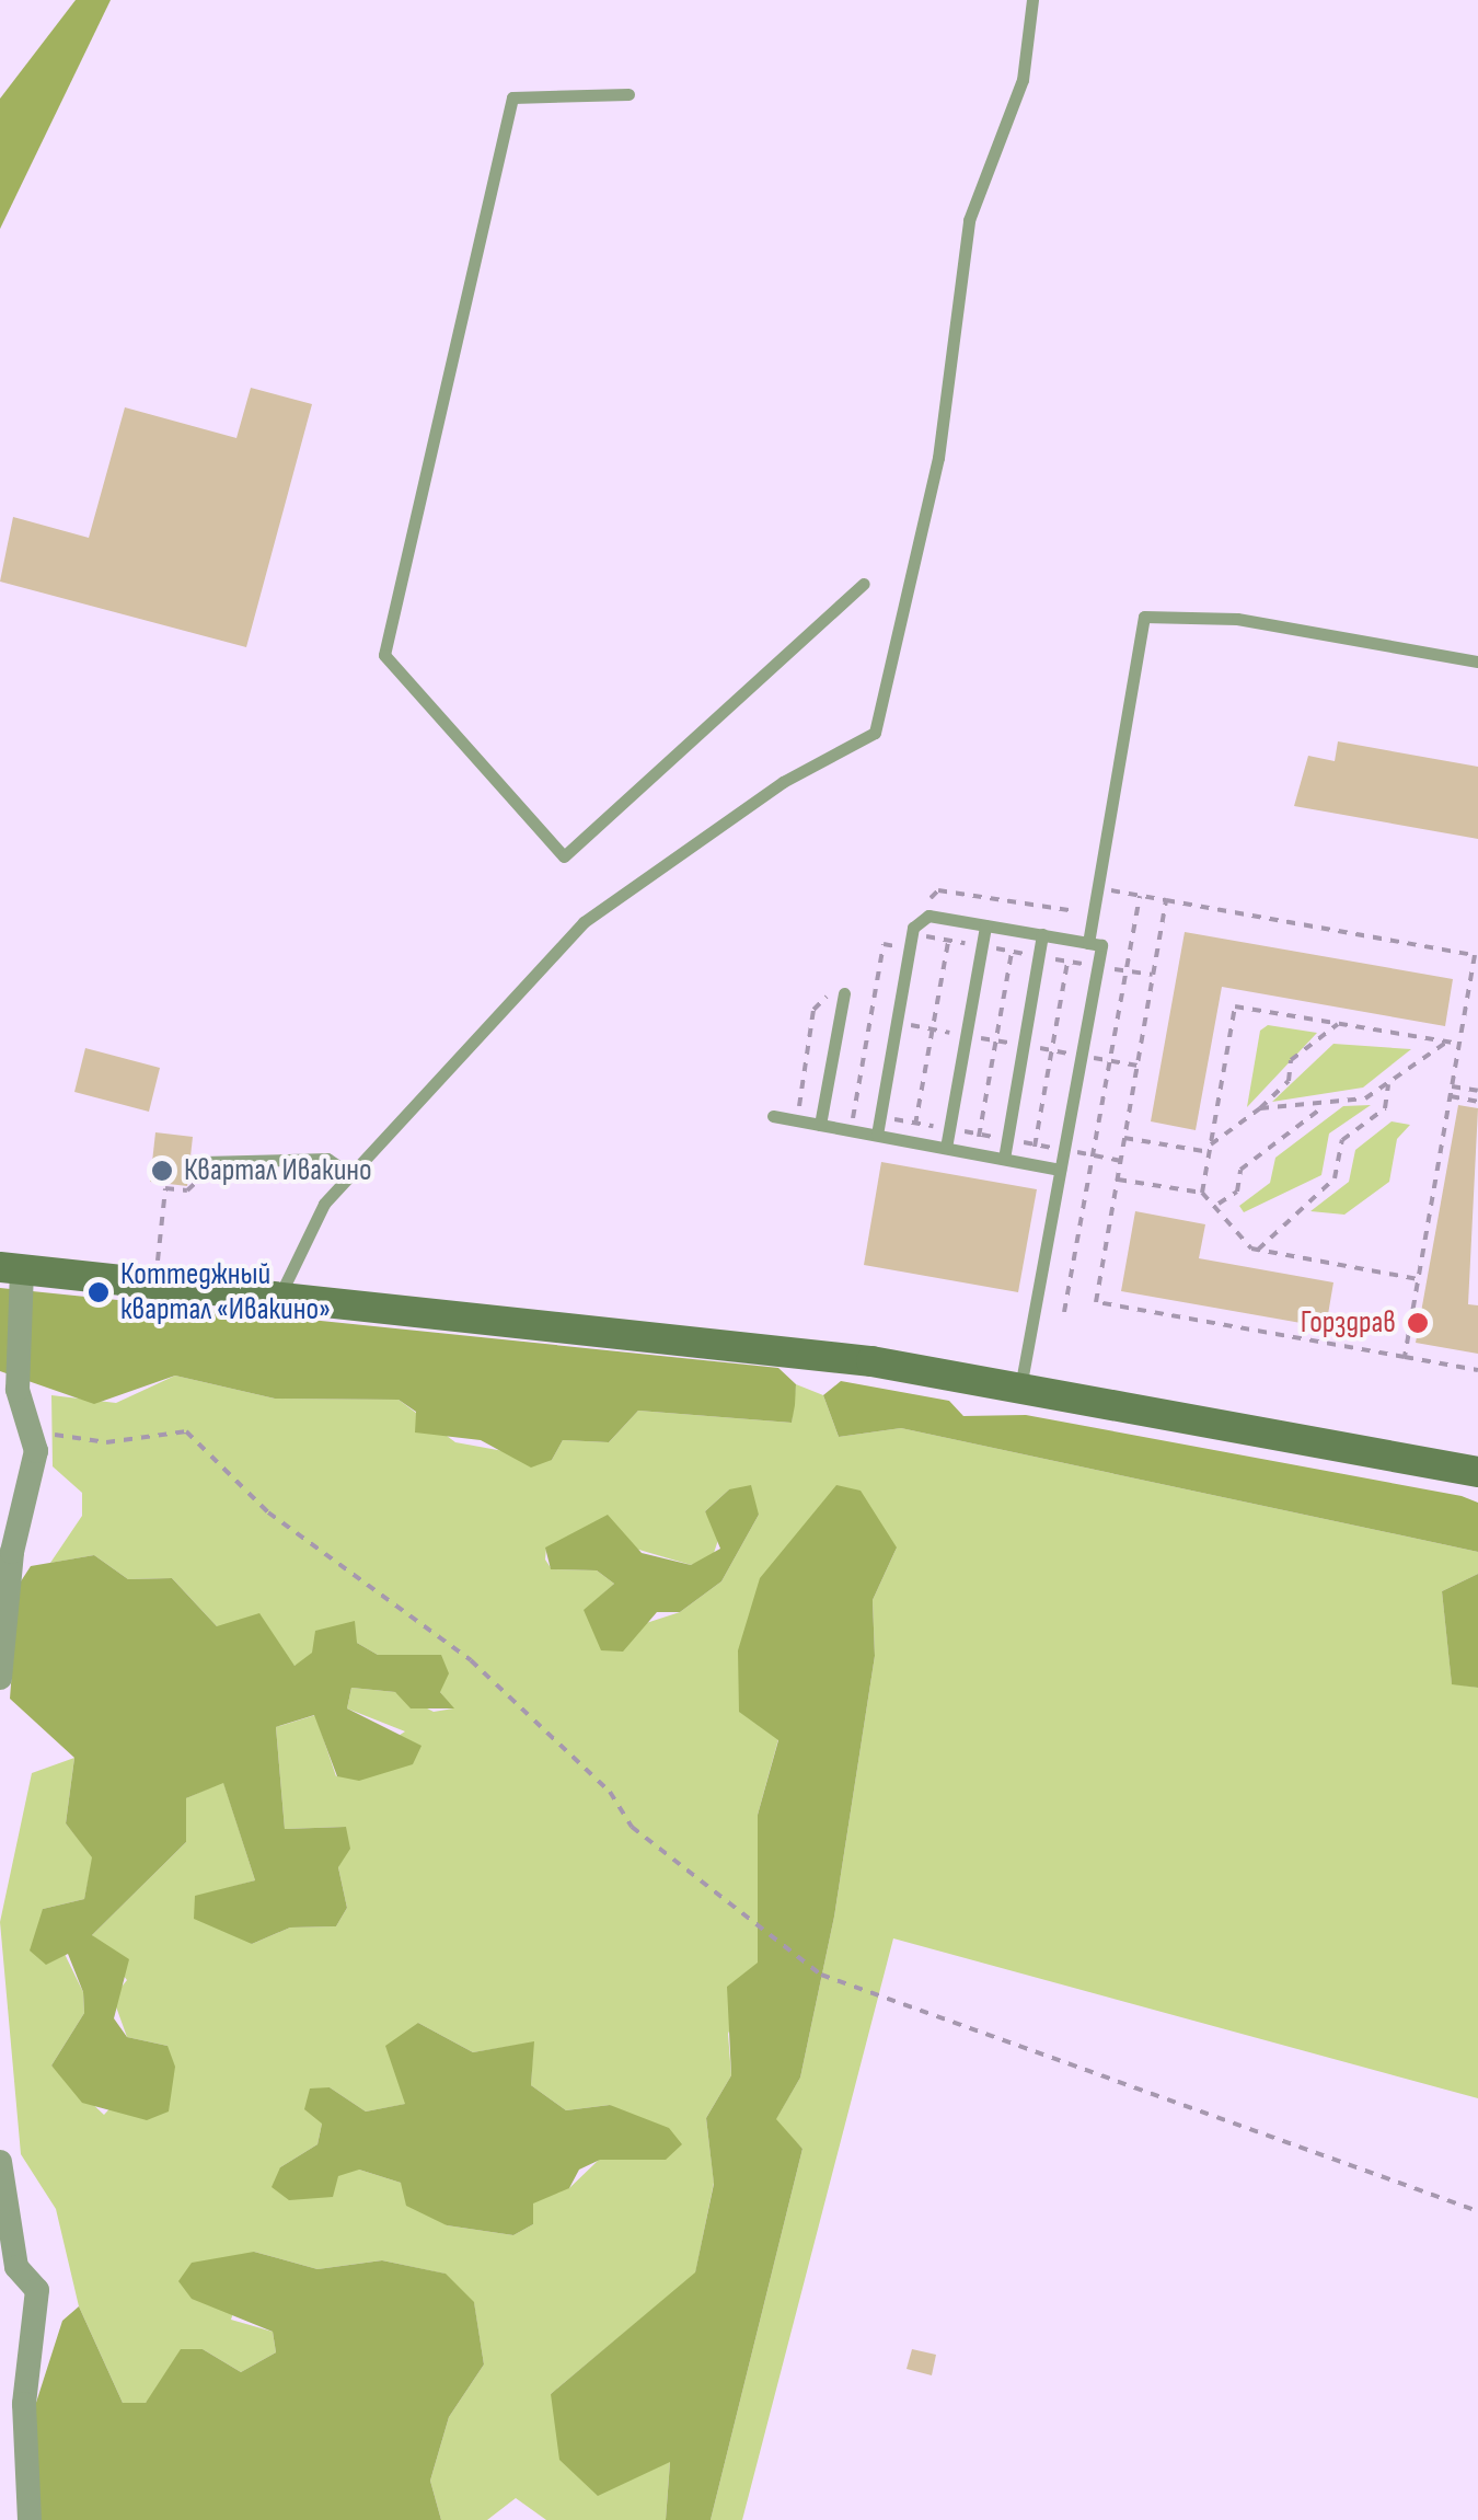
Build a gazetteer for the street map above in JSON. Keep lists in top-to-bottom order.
{
  "places": ["Квартал Ивакино", "Коттеджный квартал «Ивакино»", "Горздрав"]
}
